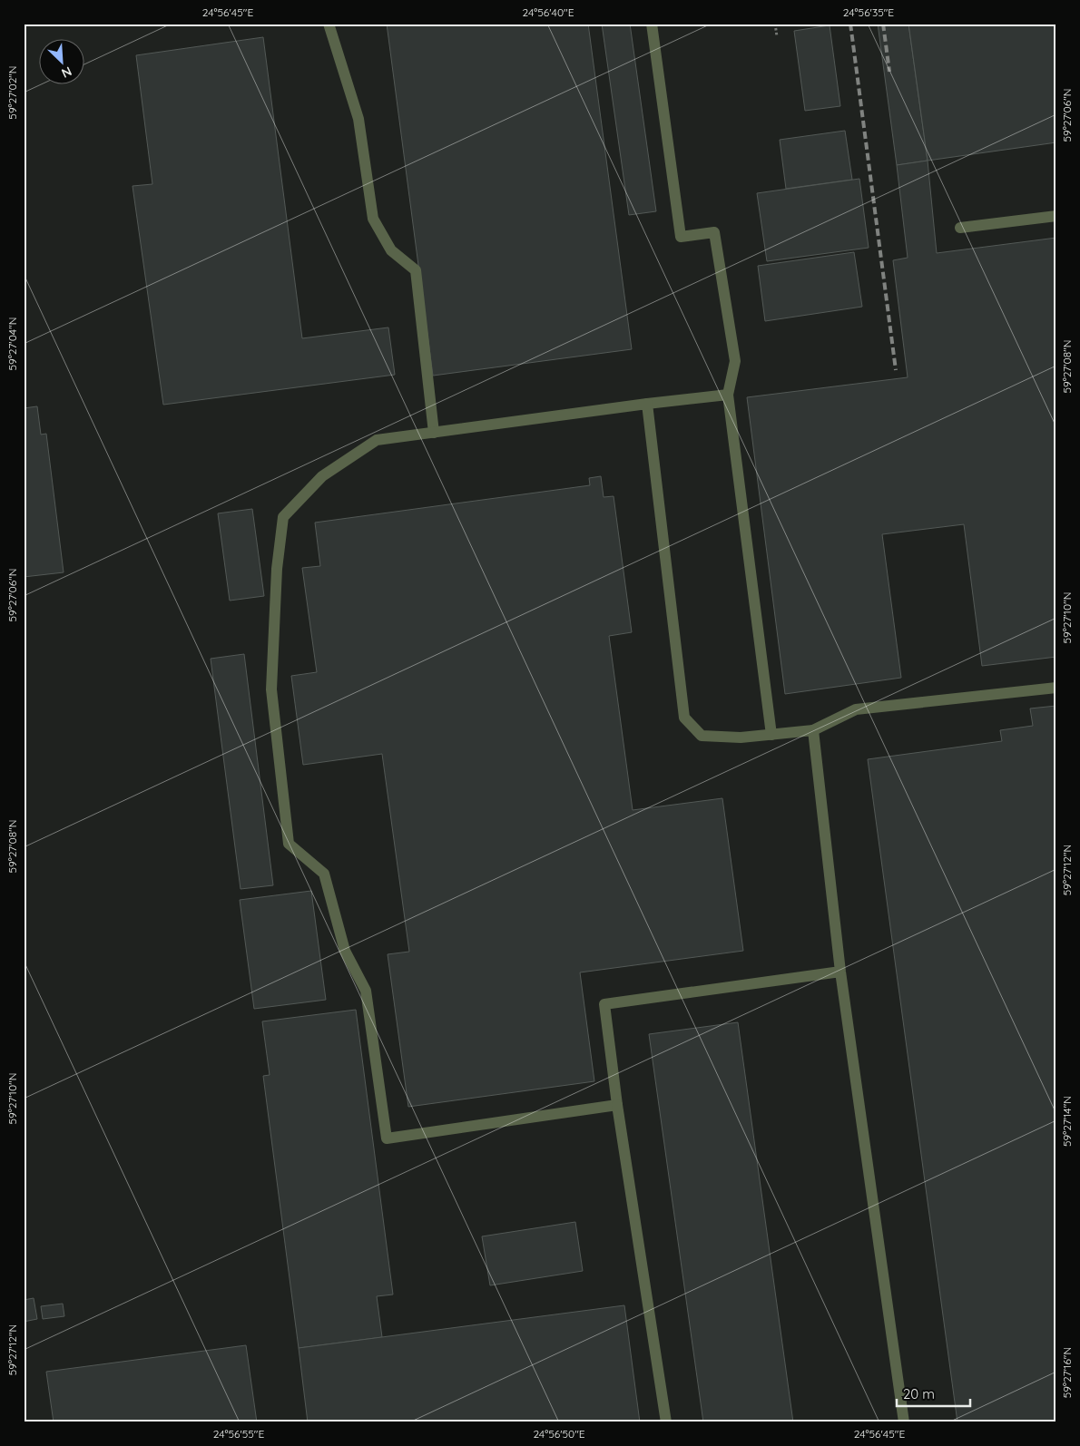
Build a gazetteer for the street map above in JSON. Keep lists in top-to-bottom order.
{
  "scale_bar": "20 m",
  "north": "bottom right",
  "coordinates": [
    "24°56'45\"E",
    "24°56'40\"E",
    "24°56'35\"E",
    "59°27'02\"N",
    "59°27'06\"N",
    "59°27'04\"N",
    "59°27'08\"N",
    "59°27'10\"N",
    "59°27'12\"N",
    "59°27'14\"N",
    "59°27'16\"N",
    "24°56'55\"E",
    "24°56'50\"E"
  ]
}
